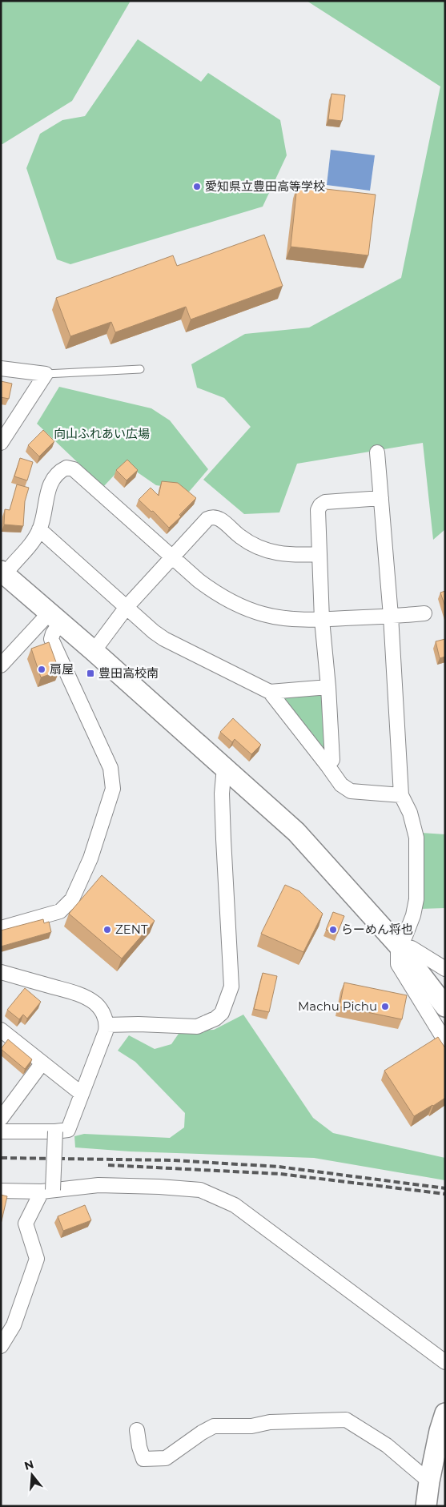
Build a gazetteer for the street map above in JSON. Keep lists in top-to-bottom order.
{
  "parks": ["向山ふれあい広場"],
  "places": {
    "other": [
      "愛知県立豊田高等学校",
      "扇屋",
      "ZENT",
      "らーめん将也",
      "Machu Pichu"
    ],
    "transit": ["豊田高校南"]
  },
  "north": "top"
}
